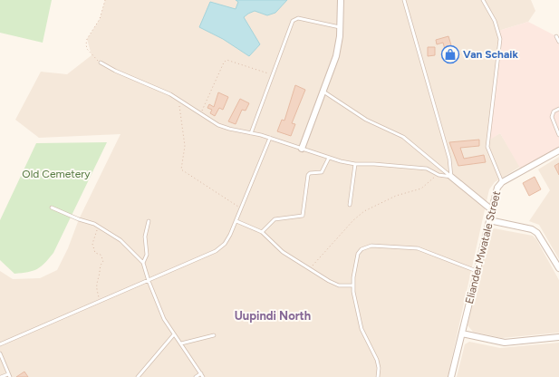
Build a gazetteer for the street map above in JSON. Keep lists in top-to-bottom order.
{
  "streets": {
    "street": ["Eliander Mwatale Street"]
  },
  "districts": ["Uupindi North"],
  "parks": ["Old Cemetery"],
  "places": {
    "shop": ["Van Schaik"]
  }
}
